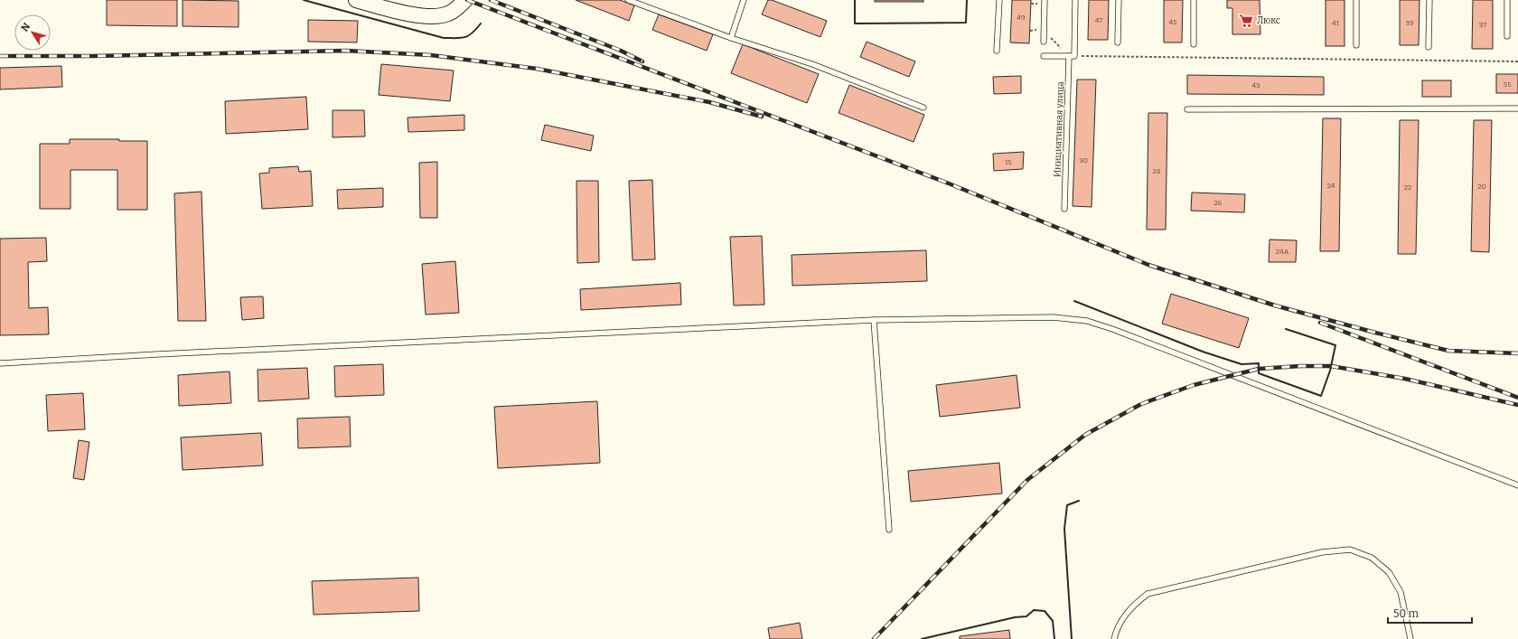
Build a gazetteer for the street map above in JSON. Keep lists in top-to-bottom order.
{
  "streets": {
    "lane": ["Инициативная улица"]
  },
  "places": {
    "supermarket": ["Люкс"]
  },
  "house_numbers": [
    "49",
    "47",
    "45",
    "41",
    "39",
    "37",
    "35",
    "43",
    "30",
    "15",
    "28",
    "24",
    "20",
    "22",
    "26",
    "24А"
  ],
  "scale_bar": "50 m",
  "north": "top left"
}
